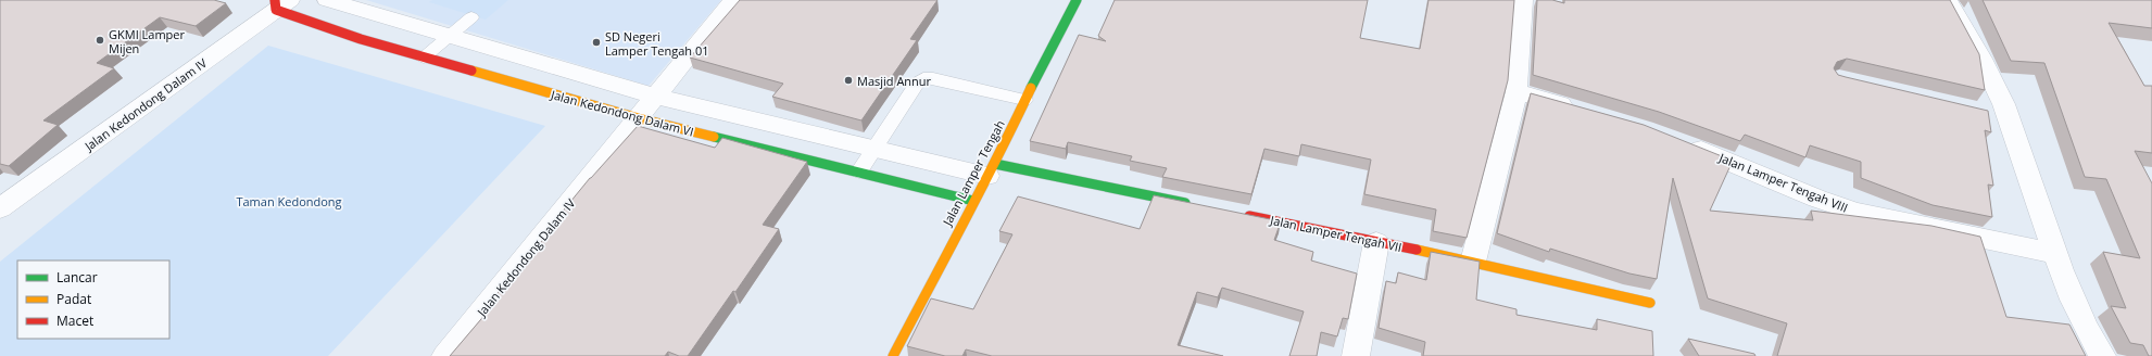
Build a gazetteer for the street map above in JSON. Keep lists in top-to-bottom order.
{
  "streets": {
    "street": [
      "Jalan Kedondong Dalam IV",
      "Jalan Kedondong Dalam VI",
      "Jalan Lamper Tengah",
      "Jalan Lamper Tengah VIII",
      "Jalan Lamper Tengah VII"
    ]
  },
  "crossings": [
    ["Jalan Kedondong Dalam IV", "Jalan Kedondong Dalam VI"],
    ["Jalan Kedondong Dalam VI", "Jalan Lamper Tengah"]
  ],
  "parks": ["Taman Kedondong"],
  "places": ["GKMI Lamper Mijen", "SD Negeri Lamper Tengah 01", "Masjid Annur"],
  "legend": ["Lancar", "Padat", "Macet"]
}
